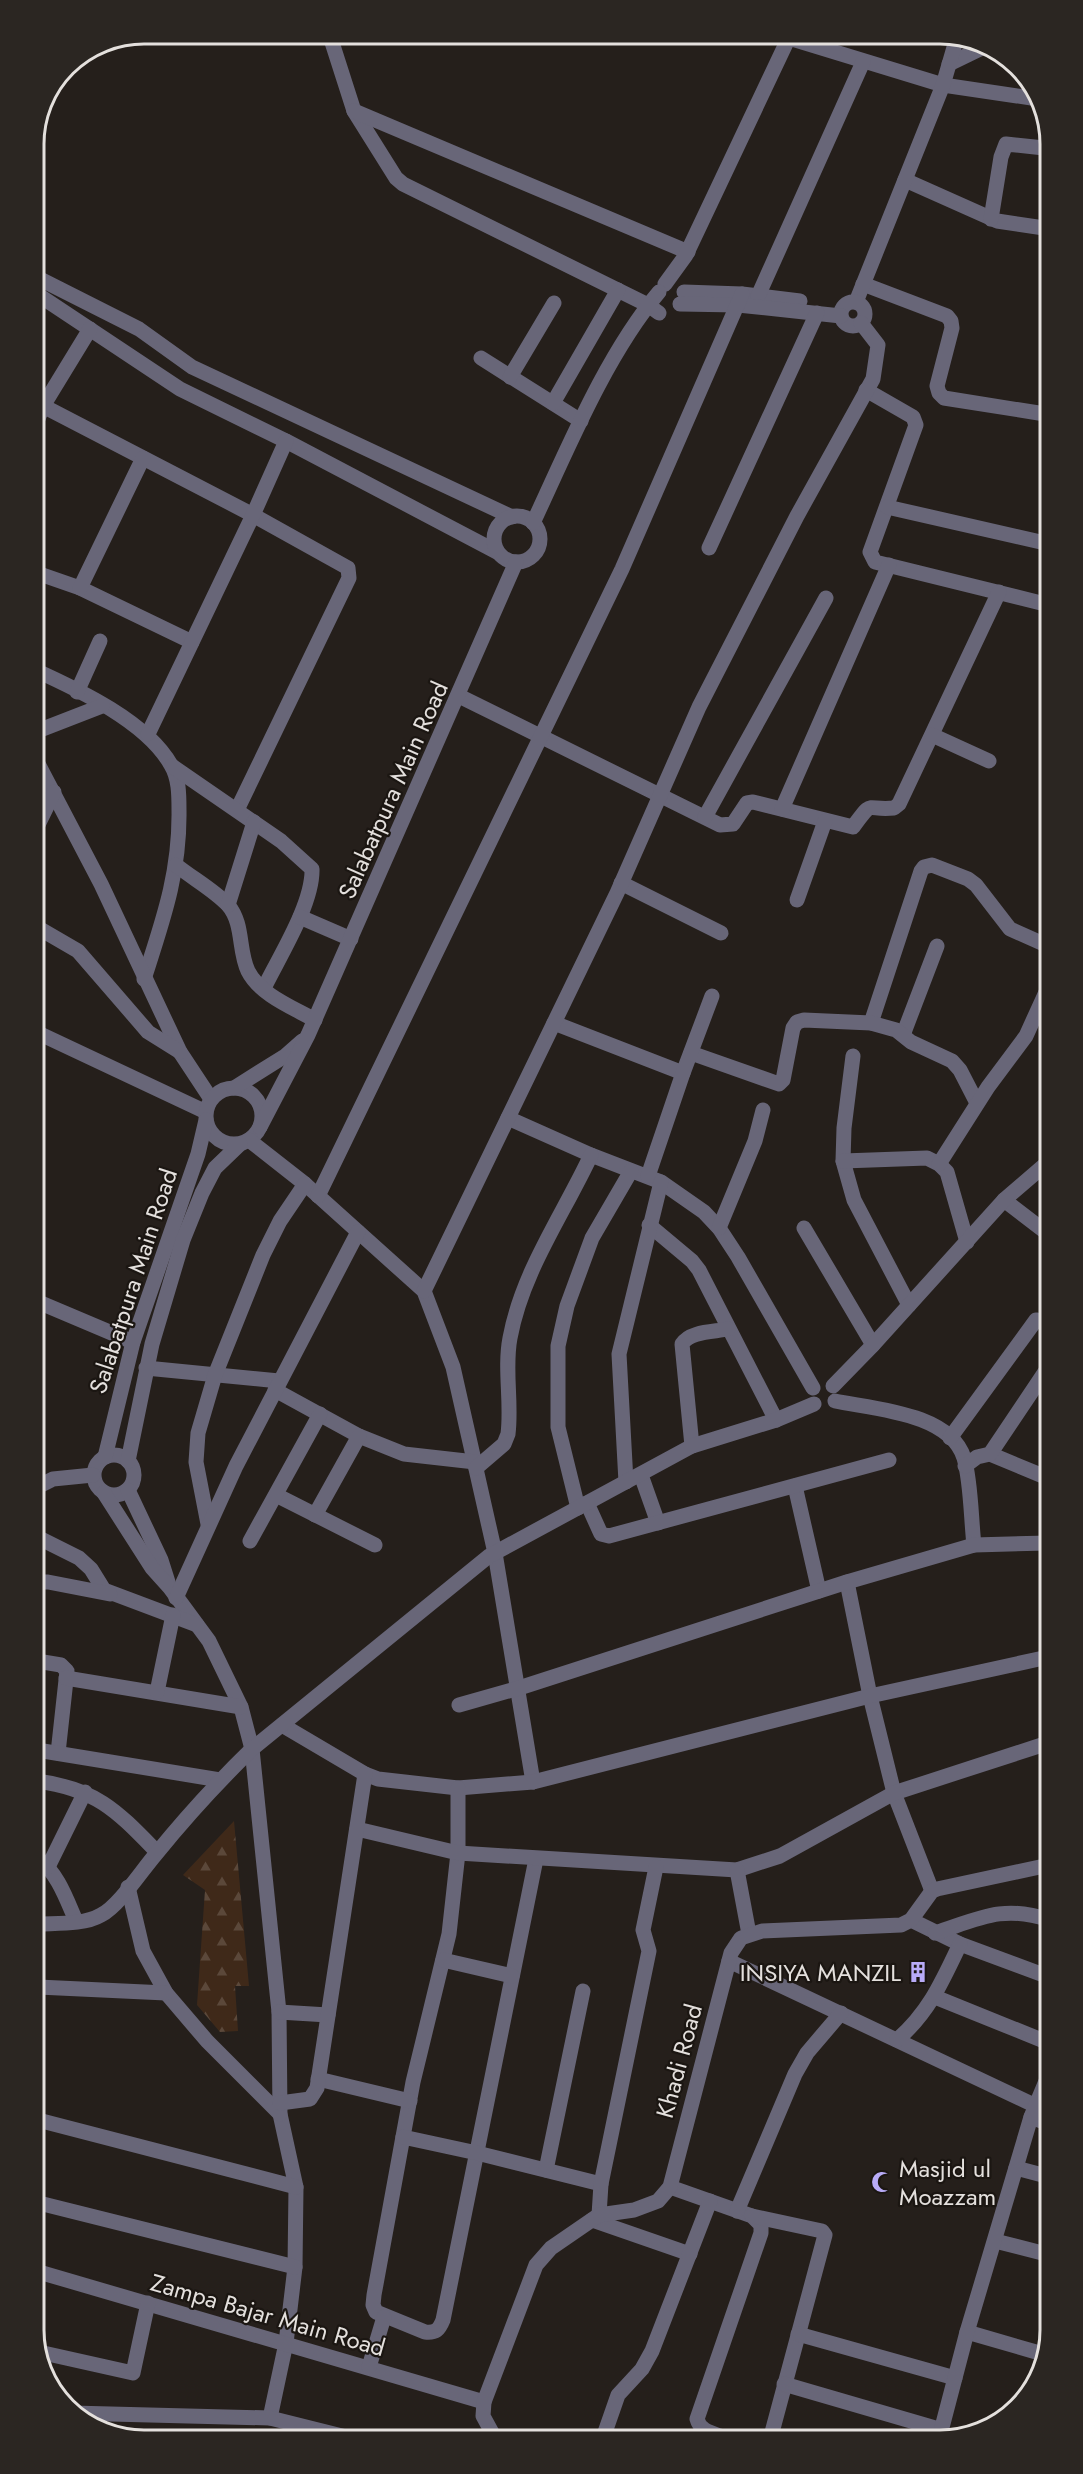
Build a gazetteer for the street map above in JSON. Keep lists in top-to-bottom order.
{
  "streets": {
    "street": ["Salabatpura Main Road", "Khadi Road", "Zampa Bajar Main Road"]
  },
  "places": {
    "building": ["INSIYA MANZIL"],
    "mosque": ["Masjid ul Moazzam"]
  }
}
